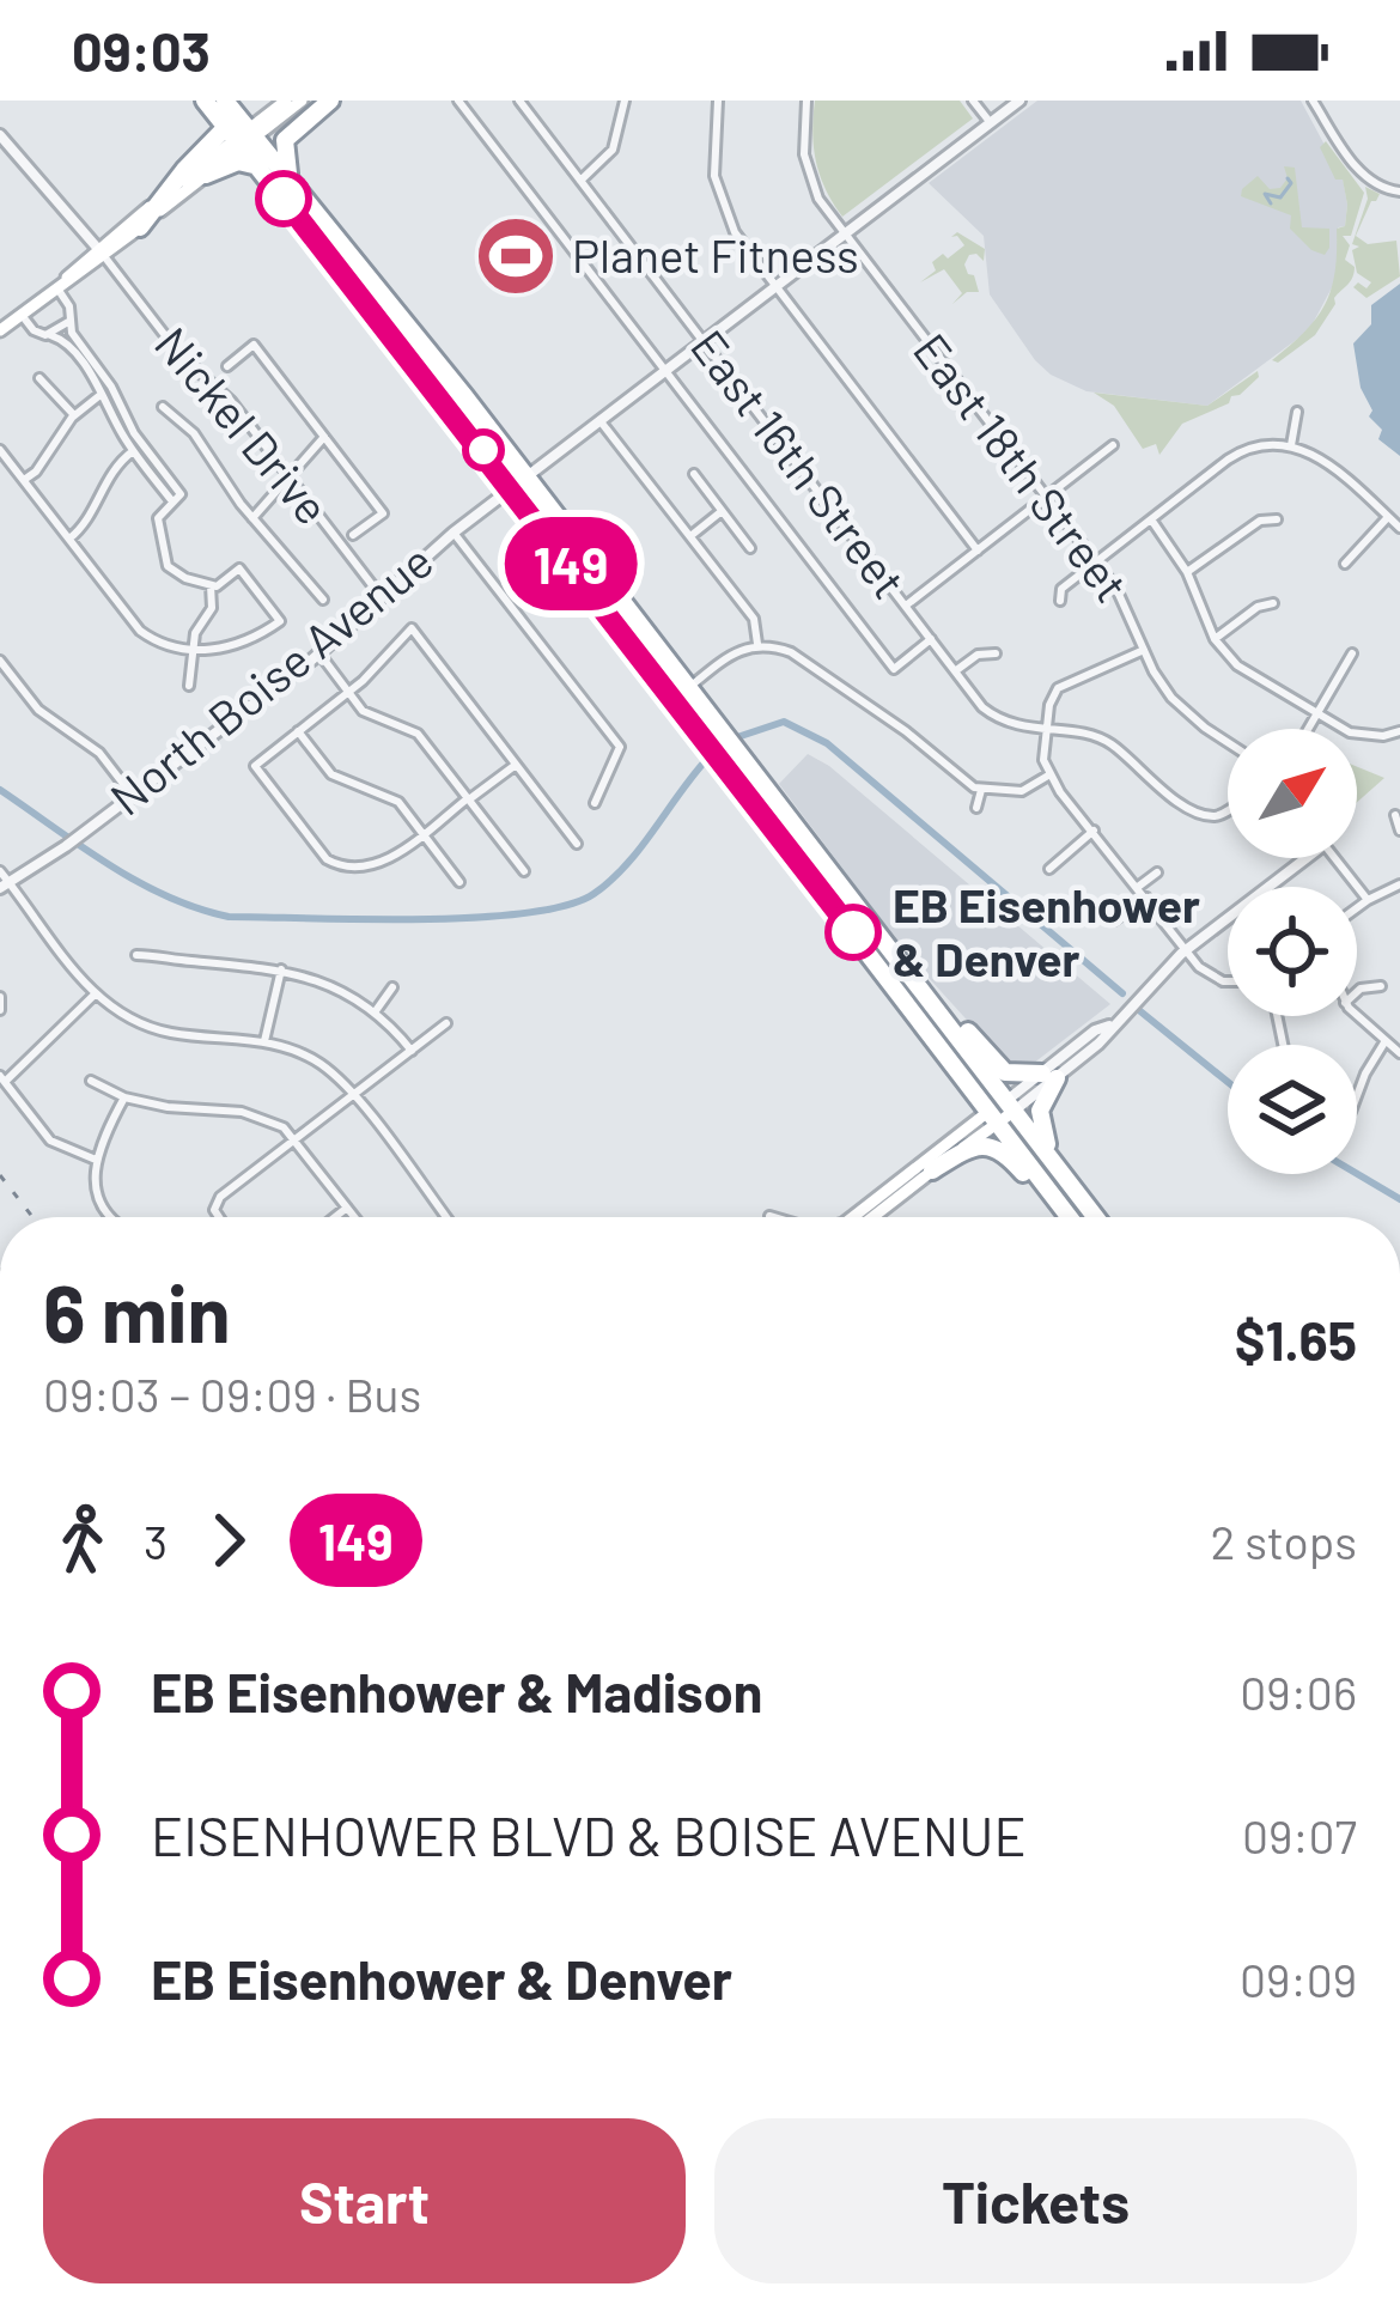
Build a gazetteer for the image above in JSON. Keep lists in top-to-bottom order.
{
  "streets": {
    "street": [
      "Nickel Drive",
      "East 16th Street",
      "East 18th Street",
      "North Boise Avenue"
    ]
  },
  "crossings": [
    ["Nickel Drive", "North Boise Avenue"],
    ["East 16th Street", "North Boise Avenue"],
    ["East 18th Street", "North Boise Avenue"]
  ],
  "places": {
    "sports": ["Planet Fitness"],
    "other": ["EB Eisenhower & Denver"]
  },
  "lines": ["bus line 149"],
  "north": "top right",
  "page": {
    "status": "09:03",
    "on_map": "149",
    "heading": ["6 min", "09:03 – 09:09 · Bus", "$1.65"],
    "legs": ["3", "149", "2 stops"],
    "list": [
      {
        "name": "EB Eisenhower & Madison",
        "value": "09:06"
      },
      {
        "name": "EISENHOWER BLVD & BOISE AVENUE",
        "value": "09:07"
      },
      {
        "name": "EB Eisenhower & Denver",
        "value": "09:09"
      }
    ],
    "buttons": ["Start", "Tickets"]
  }
}
